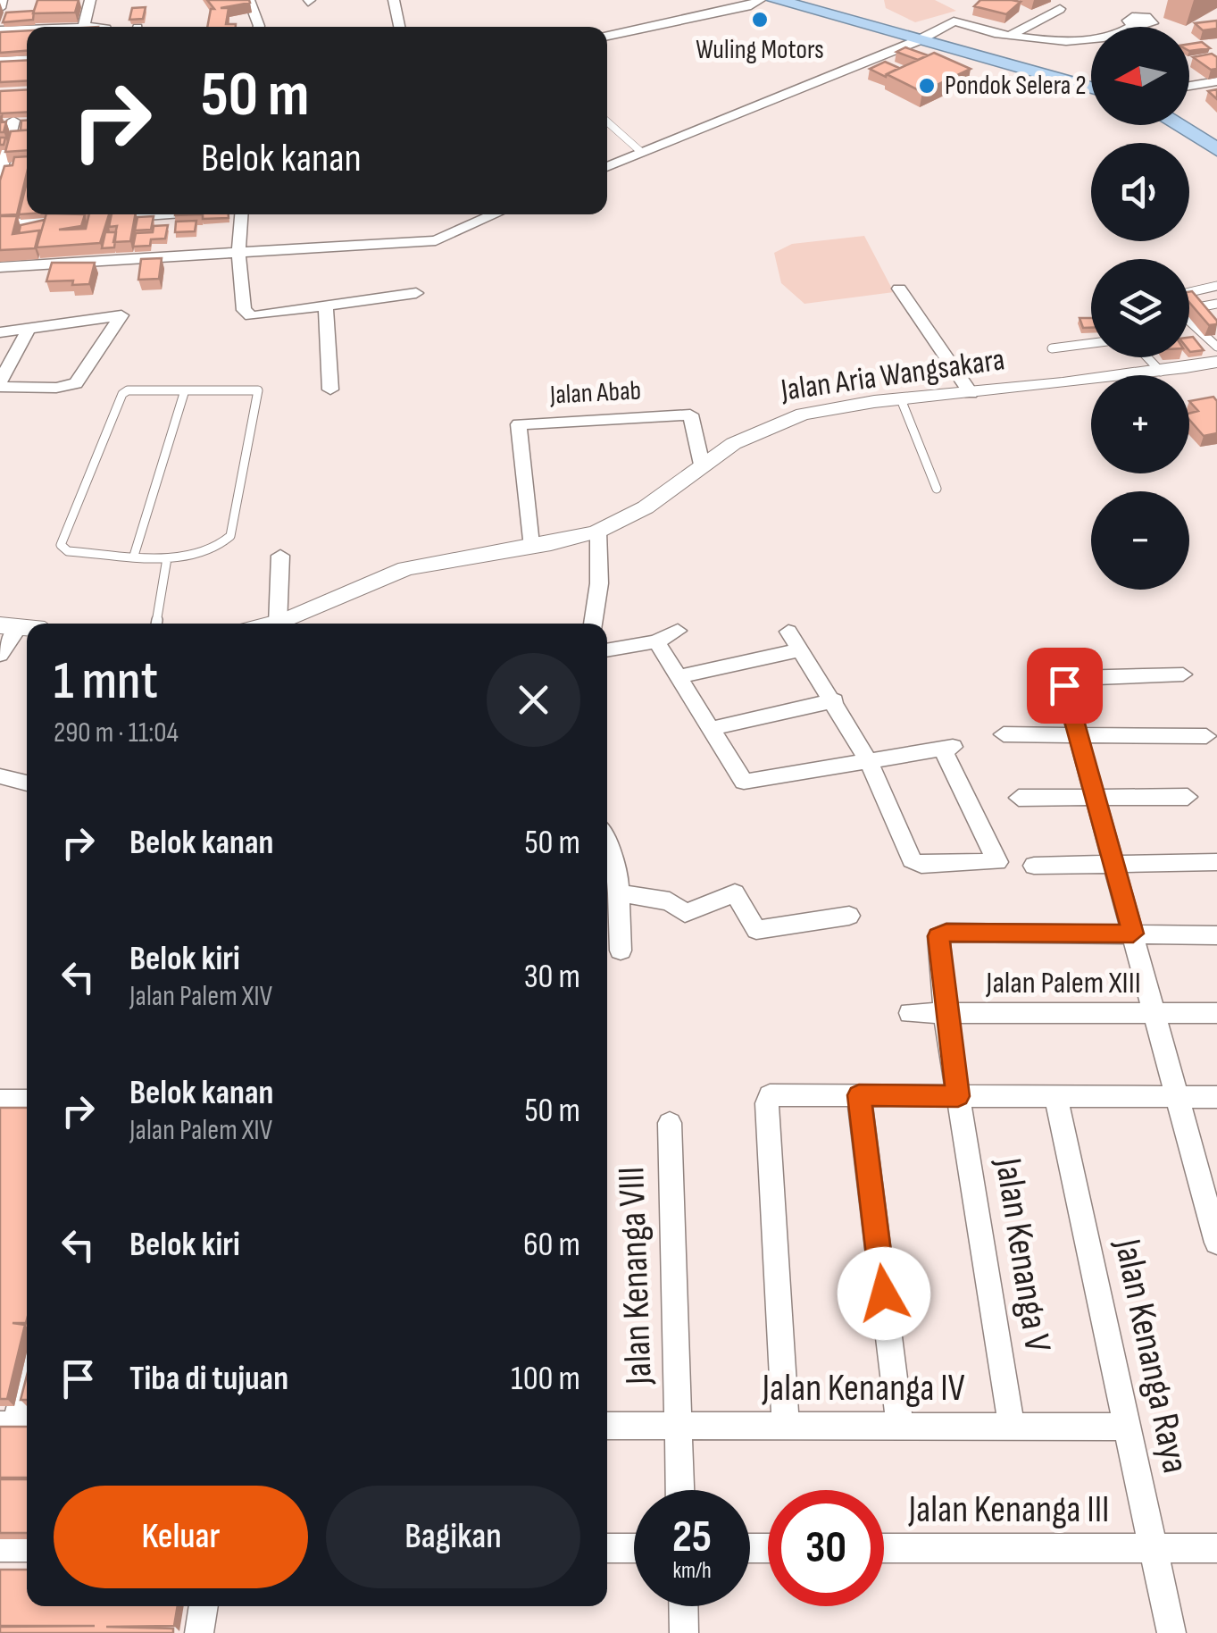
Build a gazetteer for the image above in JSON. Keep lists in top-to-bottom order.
{
  "streets": {
    "street": [
      "Jalan Aria Wangsakara",
      "Jalan Abab",
      "Jalan Palem XIII",
      "Jalan Kenanga V",
      "Jalan Kenanga VIII",
      "Jalan Kenanga Raya",
      "Jalan Kenanga IV",
      "Jalan Kenanga III"
    ]
  },
  "crossings": [
    ["Jalan Aria Wangsakara", "Jalan Abab"],
    ["Jalan Palem XIII", "Jalan Kenanga V"],
    ["Jalan Kenanga V", "Jalan Kenanga IV"],
    ["Jalan Kenanga VIII", "Jalan Kenanga IV"],
    ["Jalan Kenanga Raya", "Jalan Kenanga IV"],
    ["Jalan Kenanga Raya", "Jalan Kenanga III"]
  ],
  "places": ["Wuling Motors", "Pondok Selera 2"],
  "north": "left",
  "page": {
    "map_buttons": ["+", "−"],
    "turn": ["50 m", "Belok kanan"],
    "heading": ["1 mnt", "290 m · 11:04"],
    "list": [
      {
        "name": "Belok kanan",
        "value": "50 m"
      },
      {
        "name": "Belok kiri",
        "note": "Jalan Palem XIV",
        "value": "30 m"
      },
      {
        "name": "Belok kanan",
        "note": "Jalan Palem XIV",
        "value": "50 m"
      },
      {
        "name": "Belok kiri",
        "value": "60 m"
      },
      {
        "name": "Tiba di tujuan",
        "value": "100 m"
      }
    ],
    "buttons": ["Keluar", "Bagikan"],
    "speed": "25 km/h",
    "limit": "30"
  }
}
